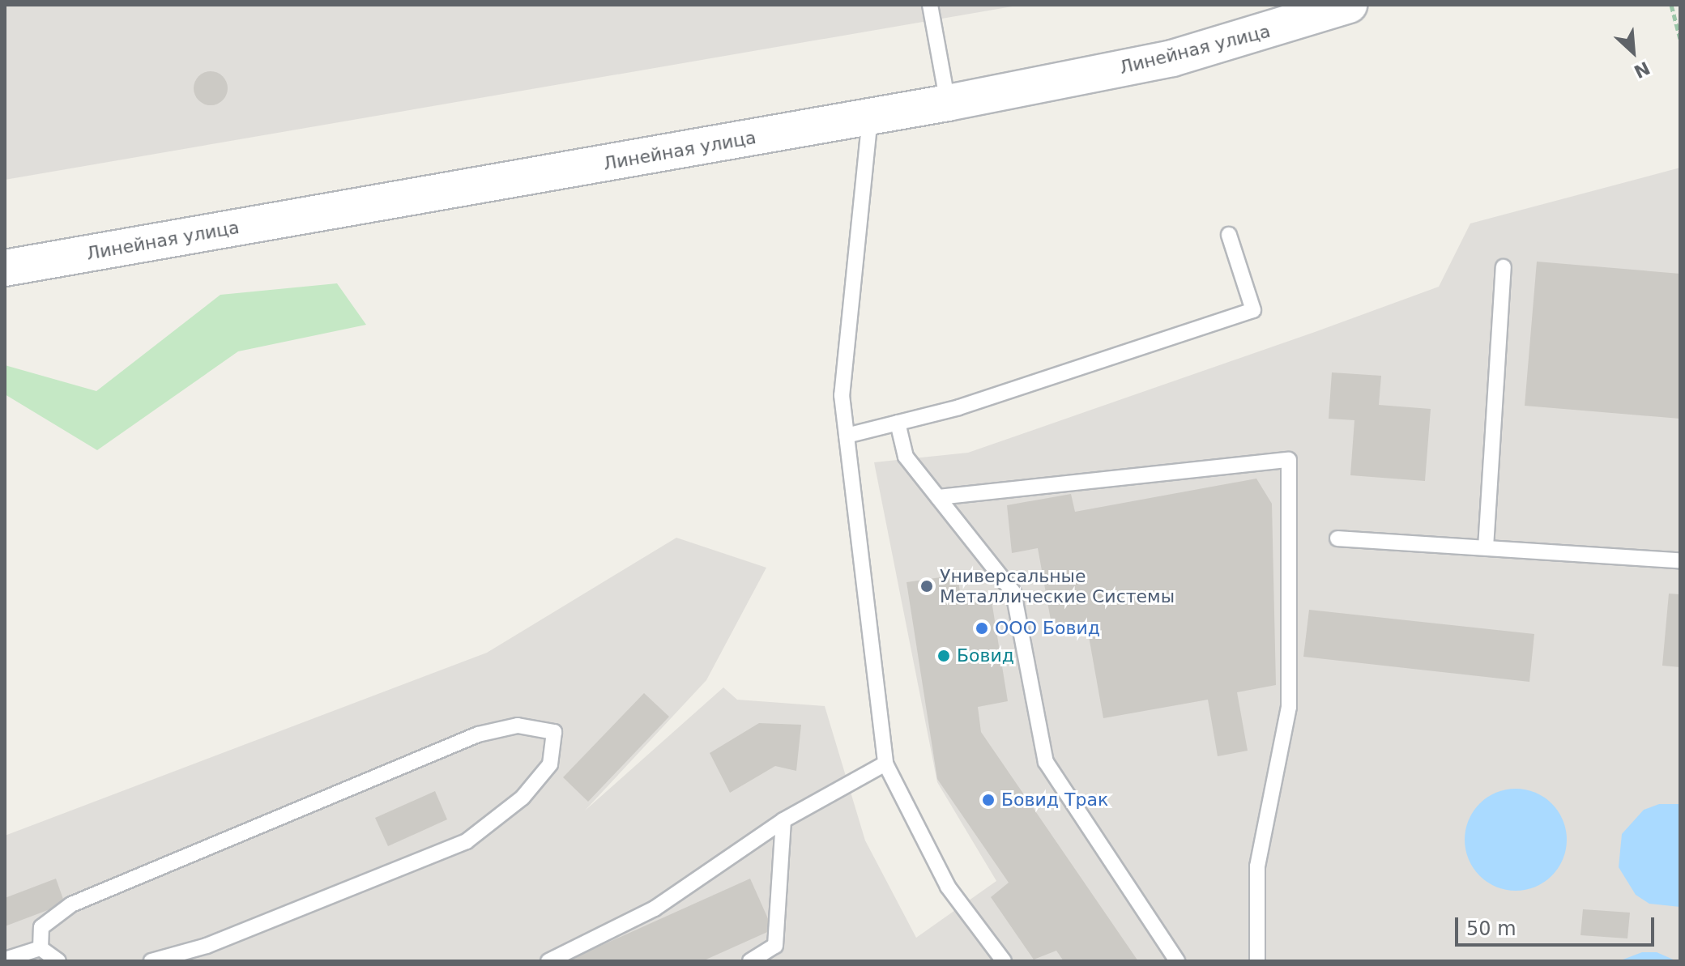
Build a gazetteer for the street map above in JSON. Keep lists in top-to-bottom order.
{
  "streets": {
    "street": ["Линейная улица"]
  },
  "places": [
    "Универсальные Металлические Системы",
    "ООО Бовид",
    "Бовид",
    "Бовид Трак"
  ],
  "scale_bar": "50 m",
  "north": "bottom right"
}
